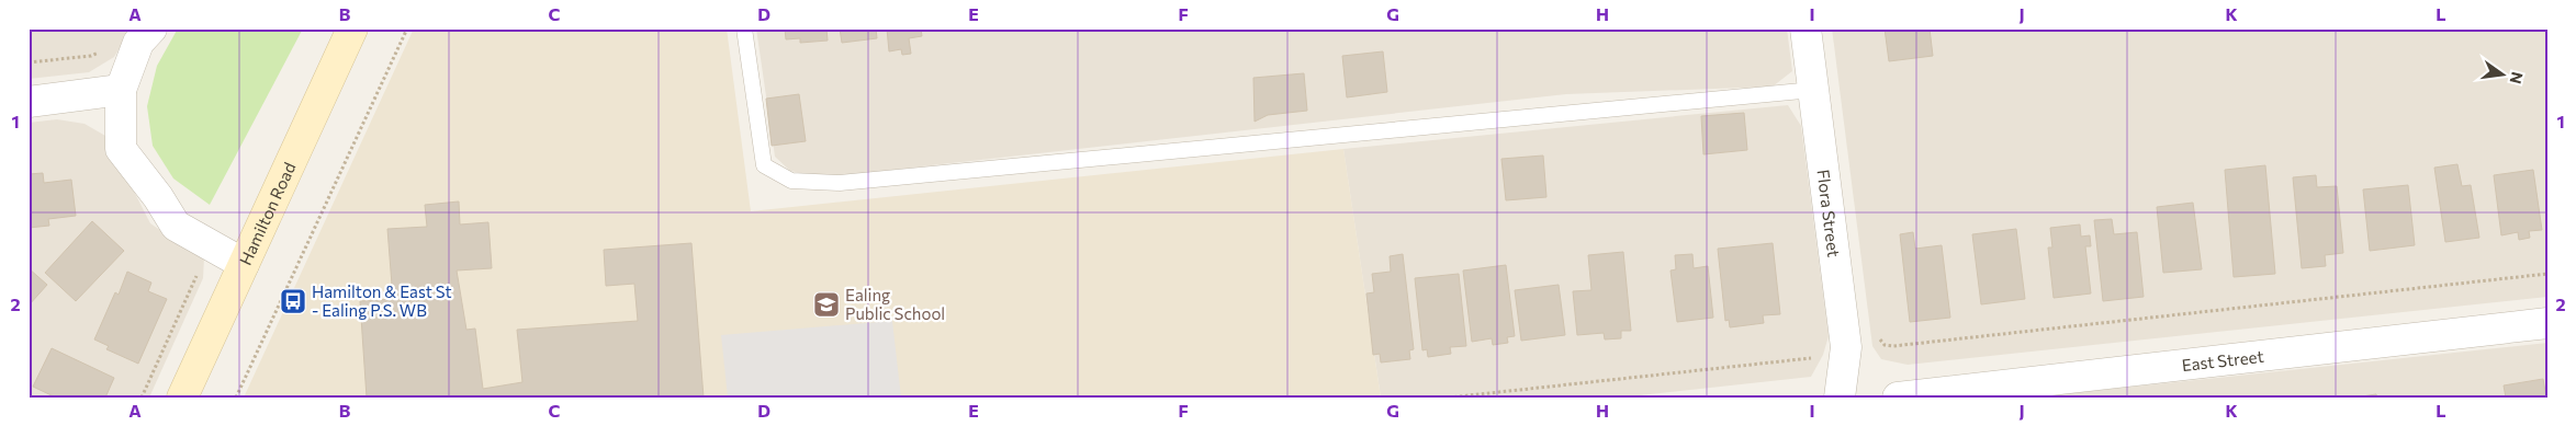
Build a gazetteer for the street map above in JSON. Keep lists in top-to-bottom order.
{
  "streets": {
    "main road": ["Hamilton Road"],
    "street": ["Flora Street", "East Street"]
  },
  "places": {
    "bus stop": ["Hamilton & East St - Ealing P.S. WB"],
    "school or university": ["Ealing Public School"]
  },
  "north": "right",
  "grid": {
    "columns": [
      "A",
      "B",
      "C",
      "D",
      "E",
      "F",
      "G",
      "H",
      "I",
      "J",
      "K",
      "L"
    ],
    "rows": ["1", "2"]
  }
}
